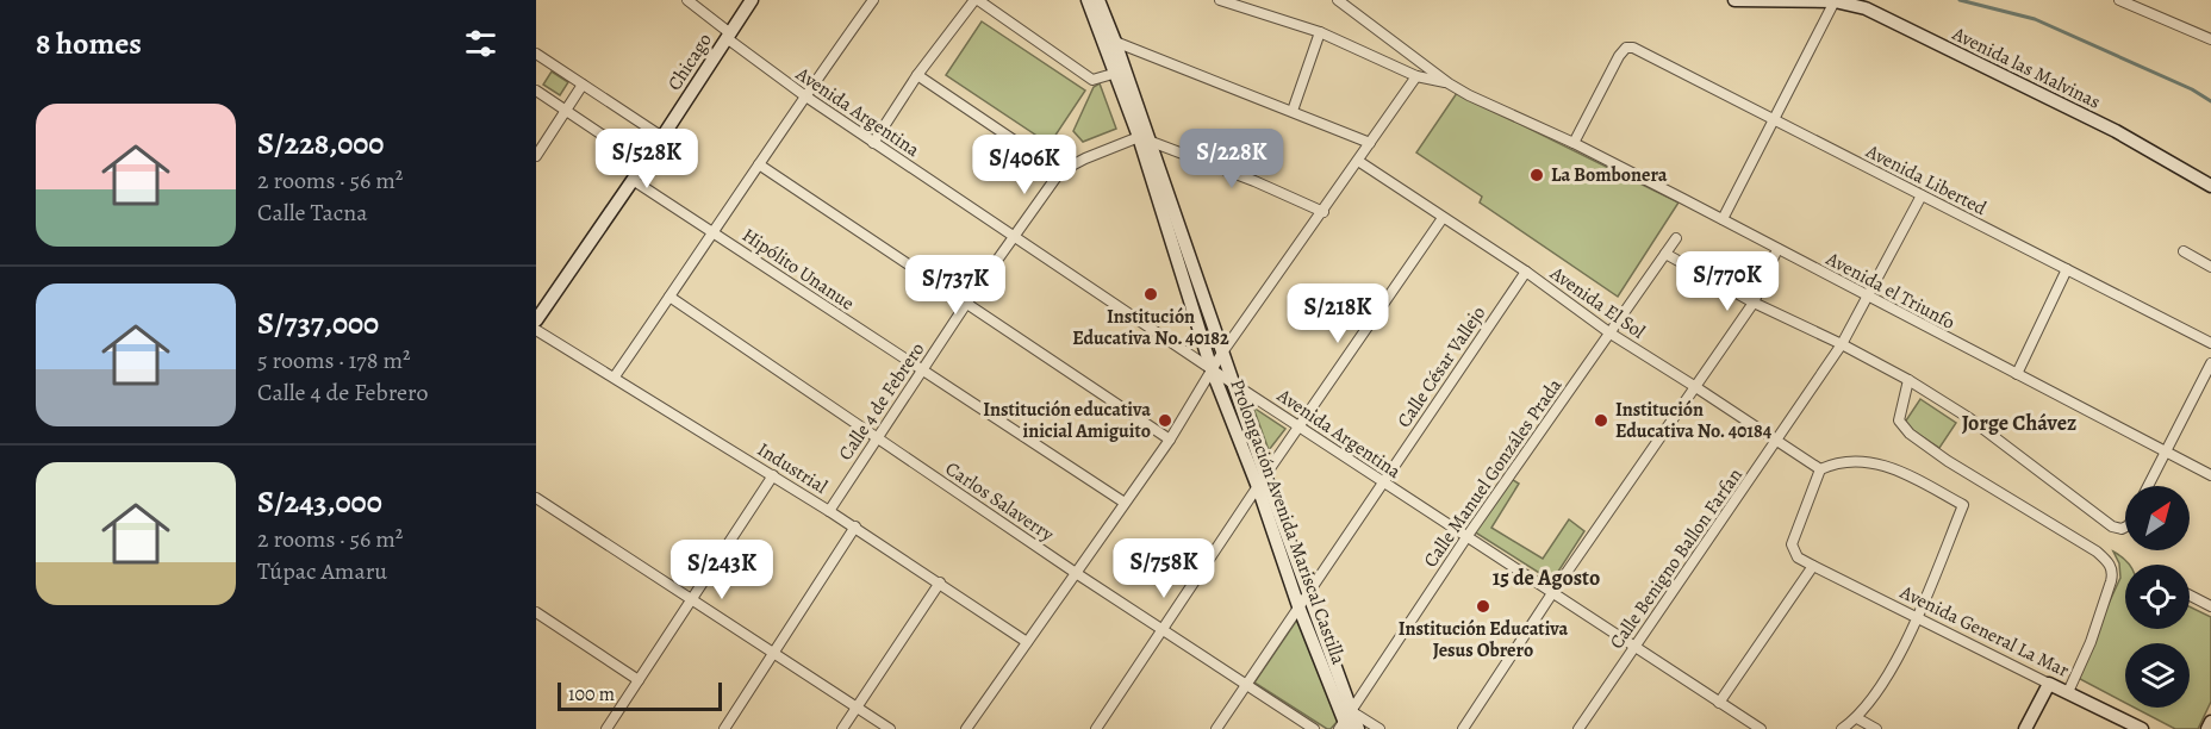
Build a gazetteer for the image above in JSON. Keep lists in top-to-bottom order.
{
  "streets": {
    "main road": [
      "Chicago",
      "Avenida las Malvinas",
      "Prolongación Avenida Mariscal Castilla",
      "Avenida General La Mar"
    ],
    "street": [
      "Avenida Argentina",
      "Avenida Liberted",
      "Hipólito Unanue",
      "Avenida el Triunfo",
      "Avenida El Sol",
      "Calle César Vallejo",
      "Calle 4 de Febrero",
      "Industrial",
      "Calle Manuel Gonzáles Prada",
      "Carlos Salaverry",
      "Calle Benigno Ballon Farfan"
    ]
  },
  "crossings": [
    ["Chicago", "Avenida Argentina"],
    ["Chicago", "Hipólito Unanue"],
    ["Avenida Argentina", "Calle César Vallejo"],
    ["Avenida Argentina", "Calle 4 de Febrero"],
    ["Avenida Argentina", "Calle Manuel Gonzáles Prada"],
    ["Avenida Argentina", "Prolongación Avenida Mariscal Castilla"],
    ["Avenida Argentina", "Calle Benigno Ballon Farfan"],
    ["Avenida Liberted", "Avenida el Triunfo"],
    ["Avenida Liberted", "Calle Benigno Ballon Farfan"],
    ["Hipólito Unanue", "Calle 4 de Febrero"],
    ["Avenida el Triunfo", "Calle Benigno Ballon Farfan"],
    ["Avenida El Sol", "Calle César Vallejo"],
    ["Avenida El Sol", "Calle Manuel Gonzáles Prada"],
    ["Avenida El Sol", "Calle Benigno Ballon Farfan"],
    ["Calle César Vallejo", "Carlos Salaverry"],
    ["Calle César Vallejo", "Prolongación Avenida Mariscal Castilla"],
    ["Calle 4 de Febrero", "Industrial"],
    ["Calle 4 de Febrero", "Carlos Salaverry"],
    ["Calle 4 de Febrero", "Prolongación Avenida Mariscal Castilla"],
    ["Calle Manuel Gonzáles Prada", "Prolongación Avenida Mariscal Castilla"]
  ],
  "districts": ["Jorge Chávez", "15 de Agosto"],
  "places": [
    "La Bombonera",
    "Institución Educativa No. 40182",
    "Institución educativa inicial Amiguito",
    "Institución Educativa No. 40184",
    "Institución Educativa Jesus Obrero"
  ],
  "scale_bar": "100 m",
  "north": "top right",
  "page": {
    "heading": "8 homes",
    "list": [
      {
        "name": "S/228,000",
        "note": "2 rooms · 56 m² · Calle Tacna"
      },
      {
        "name": "S/737,000",
        "note": "5 rooms · 178 m² · Calle 4 de Febrero"
      },
      {
        "name": "S/243,000",
        "note": "2 rooms · 56 m² · Túpac Amaru"
      }
    ],
    "price": [
      "S/528K",
      "S/228K",
      "S/406K",
      "S/770K",
      "S/737K",
      "S/218K",
      "S/758K",
      "S/243K"
    ],
    "scale": "100 m"
  }
}
